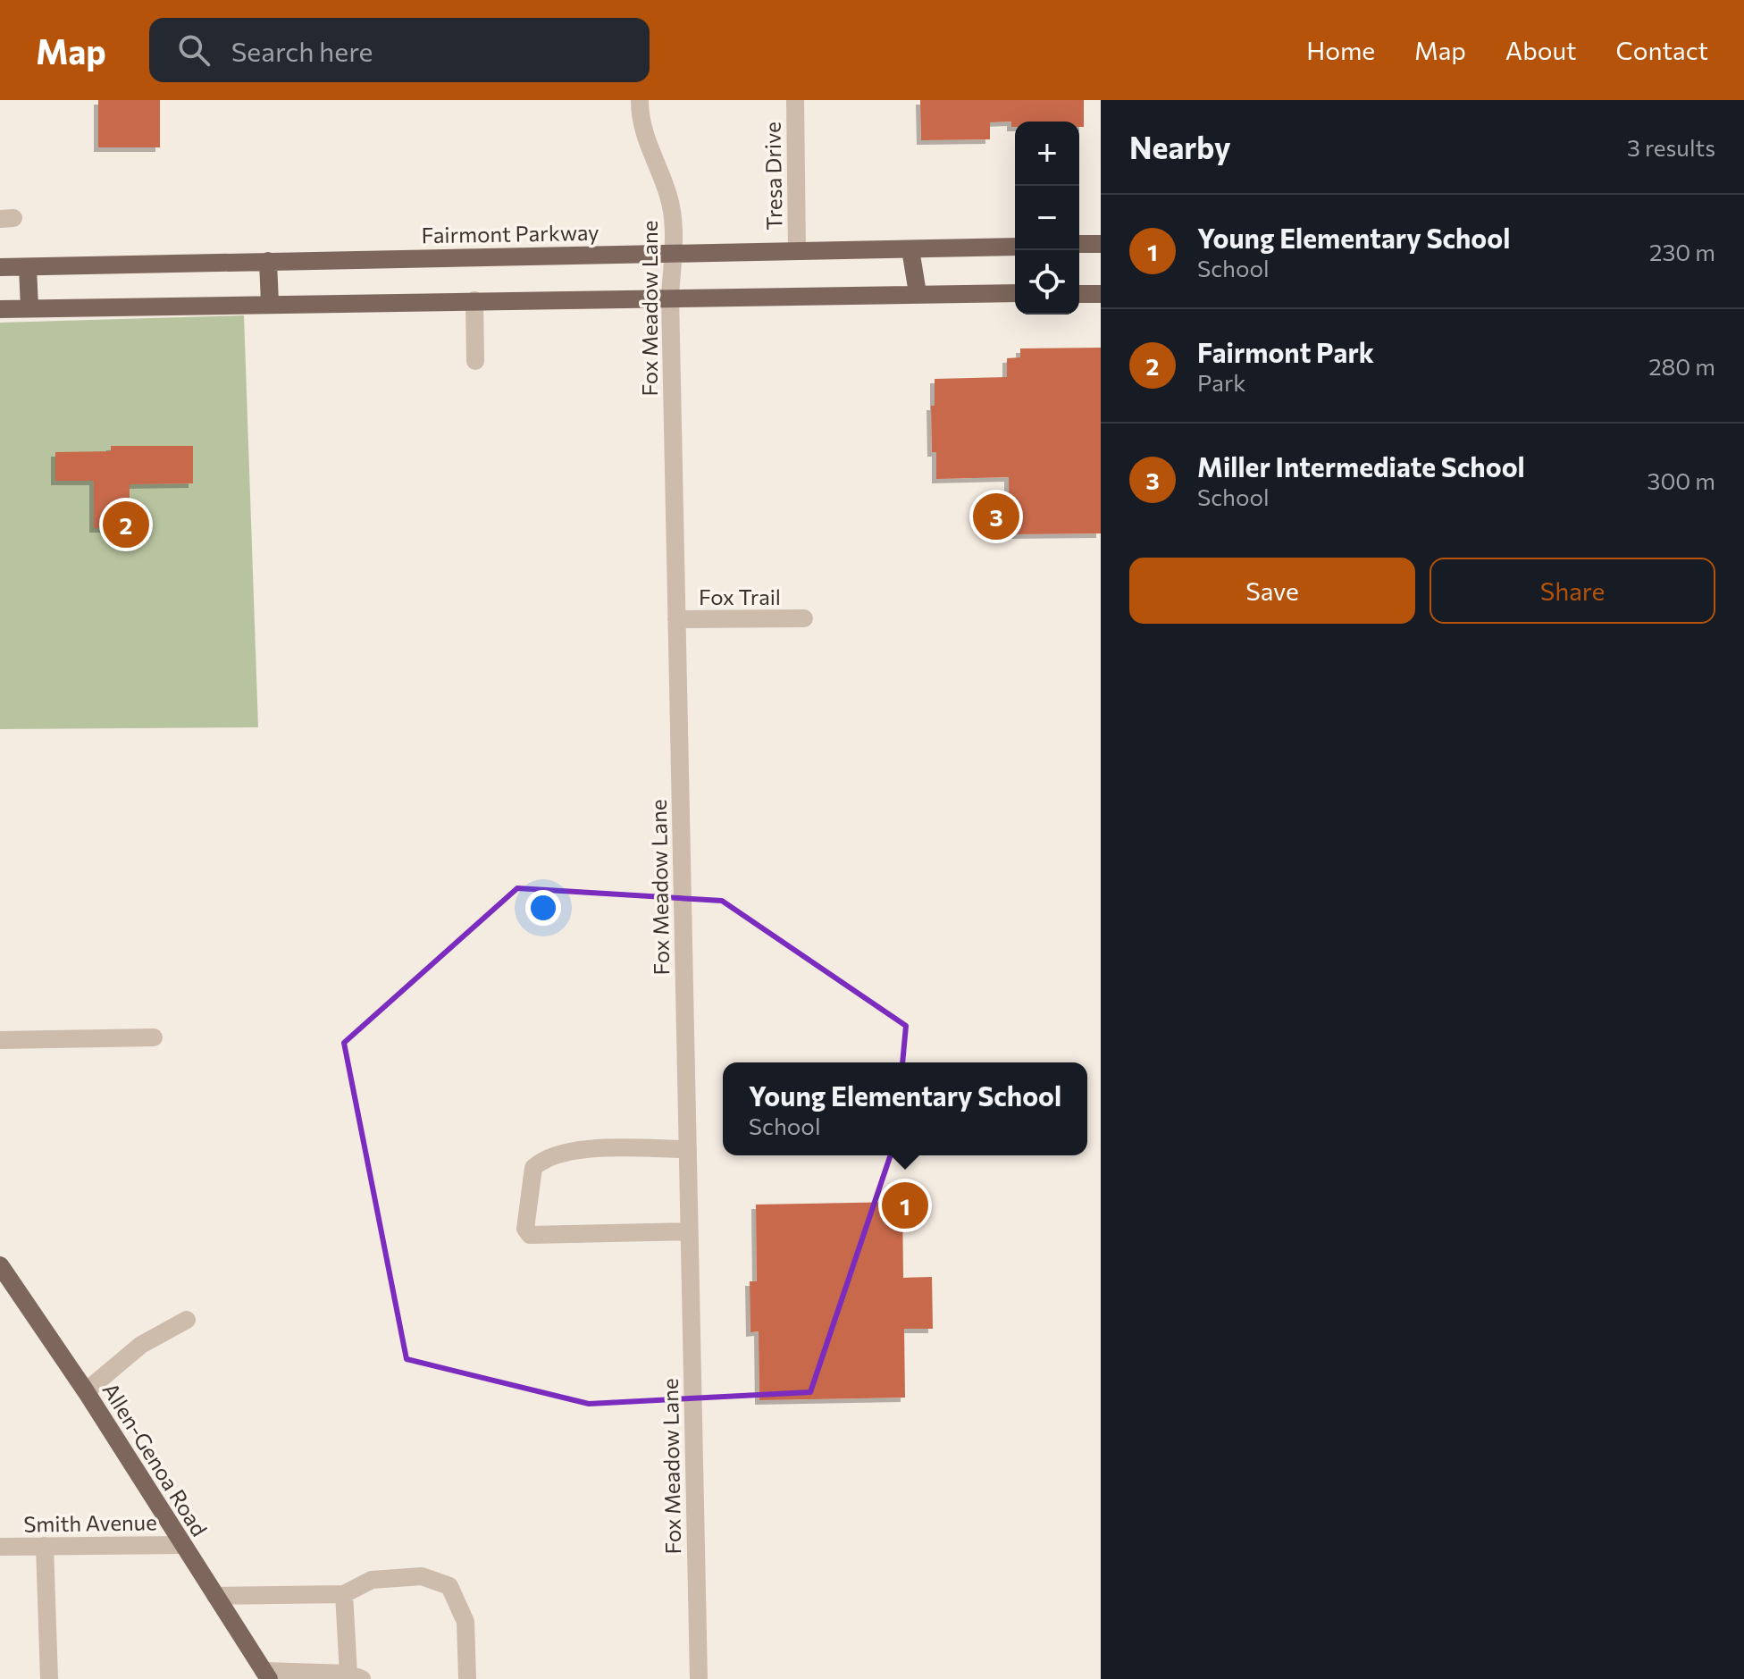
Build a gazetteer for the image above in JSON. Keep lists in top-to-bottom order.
{
  "streets": {
    "main road": ["Fairmont Parkway", "Allen-Genoa Road"],
    "street": [
      "Tresa Drive",
      "Fox Meadow Lane",
      "Fox Trail",
      "Smith Avenue"
    ]
  },
  "crossings": [
    ["Tresa Drive", "Fairmont Parkway"],
    ["Fairmont Parkway", "Fox Meadow Lane"],
    ["Fox Meadow Lane", "Fox Trail"],
    ["Allen-Genoa Road", "Smith Avenue"]
  ],
  "page": {
    "header": "Map",
    "search": "Search here",
    "nav": [
      "Home",
      "Map",
      "About",
      "Contact"
    ],
    "heading": ["Nearby", "3 results"],
    "map_buttons": ["+", "−"],
    "list": [
      {
        "mark": "1",
        "name": "Young Elementary School",
        "note": "School",
        "value": "230 m"
      },
      {
        "mark": "2",
        "name": "Fairmont Park",
        "note": "Park",
        "value": "280 m"
      },
      {
        "mark": "3",
        "name": "Miller Intermediate School",
        "note": "School",
        "value": "300 m"
      }
    ],
    "pins": ["3", "2", "1"],
    "buttons": ["Save", "Share"],
    "popup": ["Young Elementary School", "School"]
  }
}
